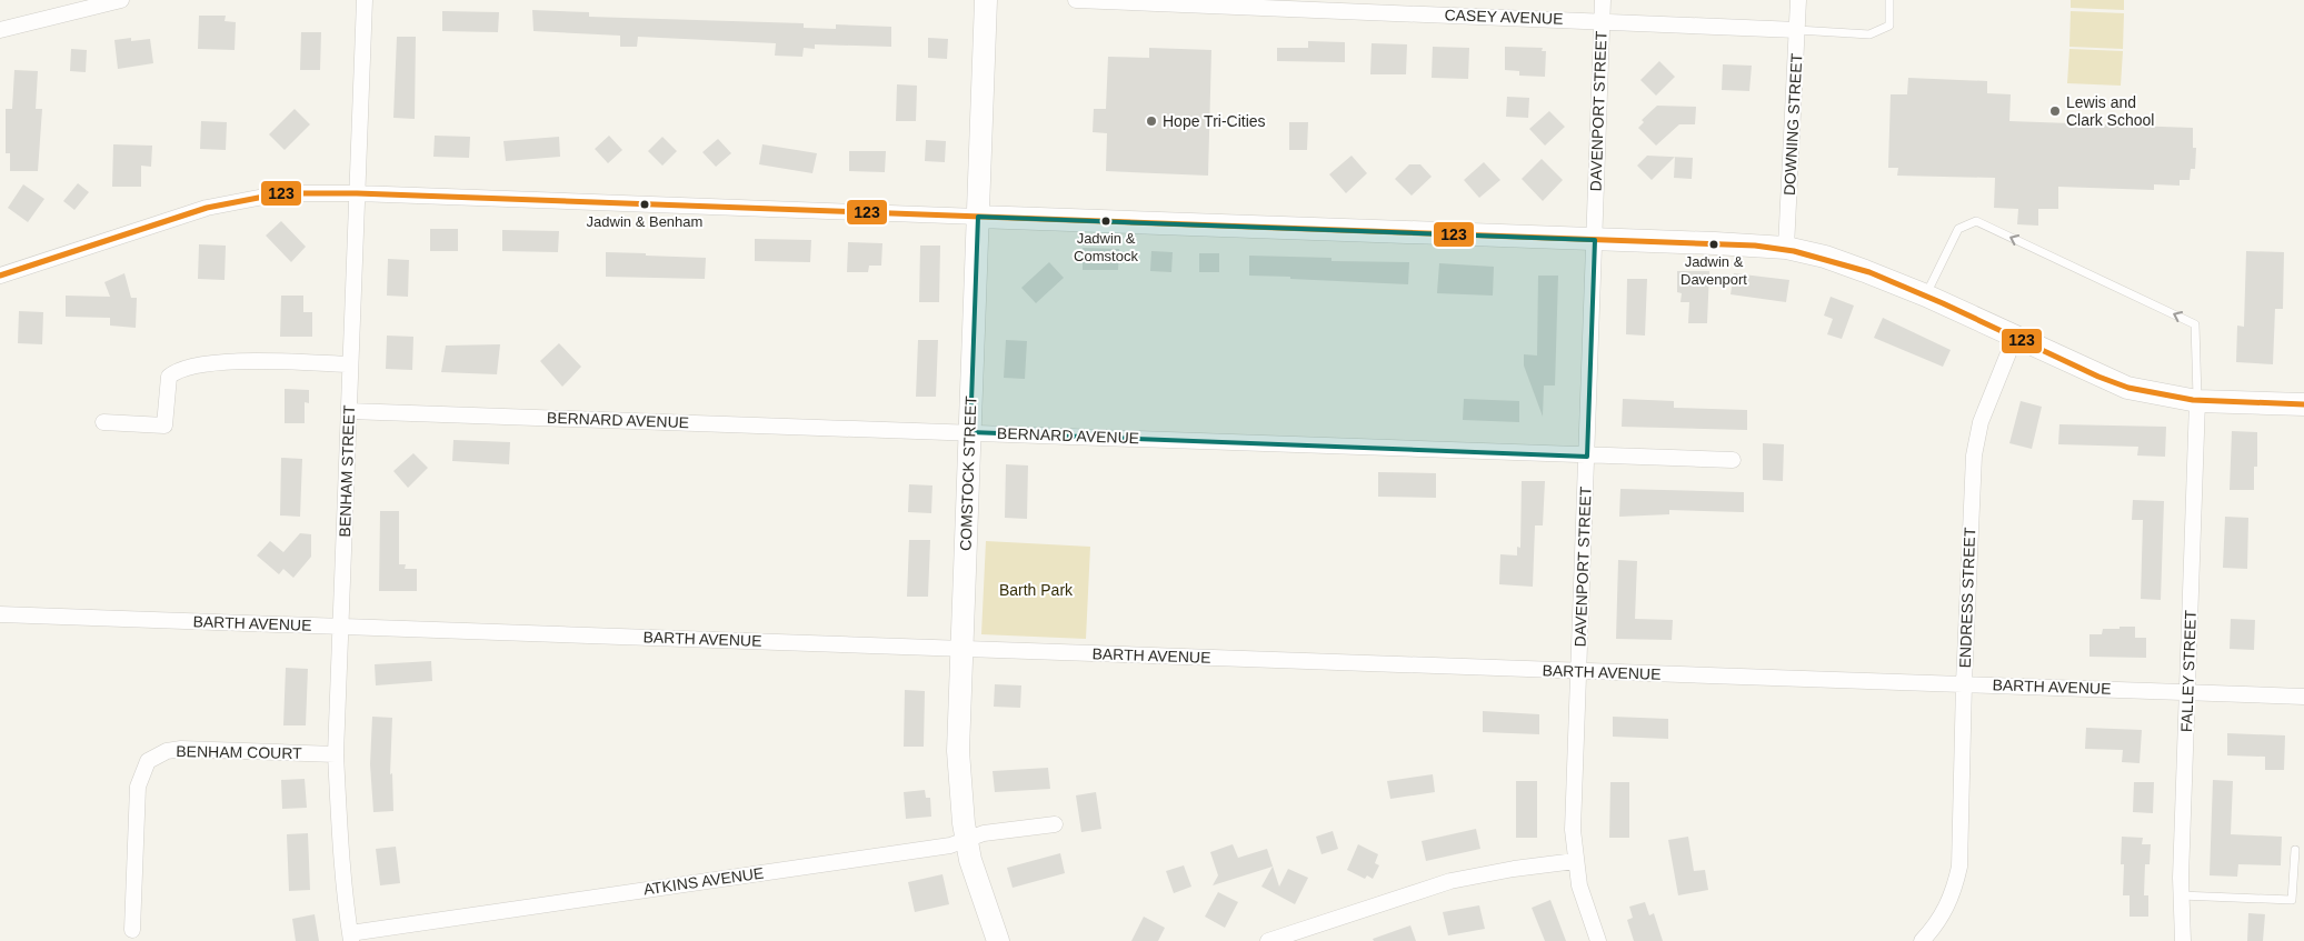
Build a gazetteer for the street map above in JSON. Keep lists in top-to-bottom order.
{
  "streets": {
    "street": [
      "CASEY AVENUE",
      "DAVENPORT STREET",
      "DOWNING STREET",
      "BERNARD AVENUE",
      "BENHAM STREET",
      "COMSTOCK STREET",
      "ENDRESS STREET",
      "BARTH AVENUE",
      "FALLEY STREET",
      "BENHAM COURT",
      "ATKINS AVENUE"
    ]
  },
  "crossings": [
    ["CASEY AVENUE", "DAVENPORT STREET"],
    ["CASEY AVENUE", "DOWNING STREET"],
    ["DAVENPORT STREET", "BERNARD AVENUE"],
    ["DAVENPORT STREET", "BARTH AVENUE"],
    ["BERNARD AVENUE", "BENHAM STREET"],
    ["BERNARD AVENUE", "COMSTOCK STREET"],
    ["BENHAM STREET", "BARTH AVENUE"],
    ["BENHAM STREET", "BENHAM COURT"],
    ["BENHAM STREET", "ATKINS AVENUE"],
    ["COMSTOCK STREET", "BARTH AVENUE"],
    ["COMSTOCK STREET", "ATKINS AVENUE"],
    ["ENDRESS STREET", "BARTH AVENUE"],
    ["BARTH AVENUE", "FALLEY STREET"]
  ],
  "parks": ["Barth Park"],
  "places": [
    "Lewis and Clark School",
    "Hope Tri-Cities",
    "Jadwin & Benham",
    "Jadwin & Comstock",
    "Jadwin & Davenport"
  ],
  "lines": ["transit line 123"]
}
